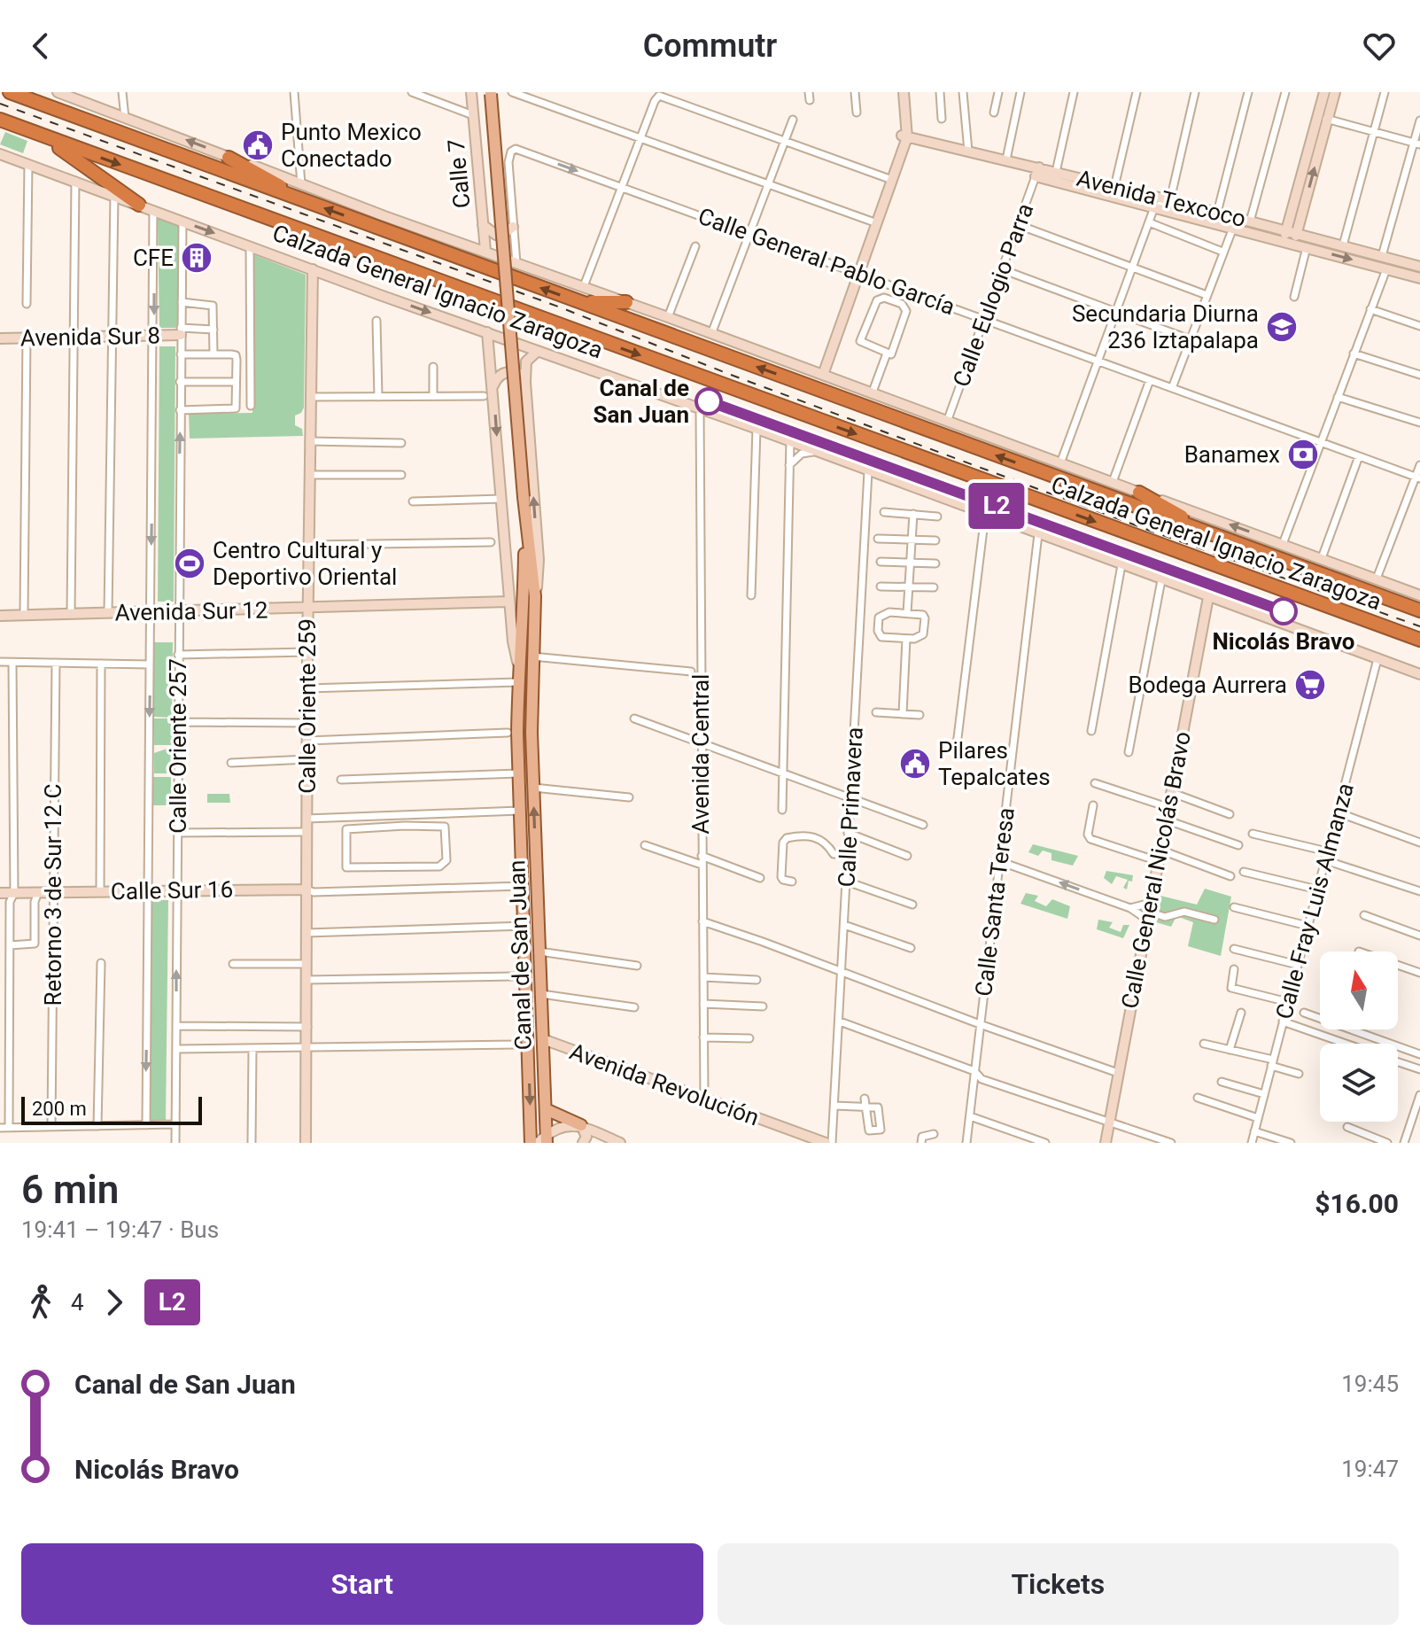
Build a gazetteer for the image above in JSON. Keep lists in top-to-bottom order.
{
  "streets": {
    "highway": ["Calzada General Ignacio Zaragoza"],
    "main road": [
      "Calle 7",
      "Avenida Texcoco",
      "Avenida Sur 8",
      "Avenida Sur 12",
      "Calle Oriente 259",
      "Calle General Nicolás Bravo",
      "Calle Sur 16",
      "Canal de San Juan",
      "Avenida Revolución"
    ],
    "street": [
      "Calle General Pablo García",
      "Calle Eulogio Parra",
      "Calle Oriente 257",
      "Avenida Central",
      "Calle Primavera",
      "Retorno 3 de Sur 12 C",
      "Calle Fray Luis Almanza",
      "Calle Santa Teresa"
    ]
  },
  "crossings": [
    ["Calle 7", "Calzada General Ignacio Zaragoza"],
    ["Avenida Texcoco", "Calle Eulogio Parra"],
    ["Calle General Pablo García", "Calle Eulogio Parra"],
    ["Calzada General Ignacio Zaragoza", "Calle Eulogio Parra"],
    ["Calzada General Ignacio Zaragoza", "Calle Oriente 259"],
    ["Calzada General Ignacio Zaragoza", "Calle Oriente 257"],
    ["Calzada General Ignacio Zaragoza", "Avenida Central"],
    ["Calzada General Ignacio Zaragoza", "Calle Primavera"],
    ["Calzada General Ignacio Zaragoza", "Calle General Nicolás Bravo"],
    ["Calzada General Ignacio Zaragoza", "Calle Fray Luis Almanza"],
    ["Calzada General Ignacio Zaragoza", "Calle Santa Teresa"],
    ["Calzada General Ignacio Zaragoza", "Canal de San Juan"],
    ["Avenida Sur 8", "Calle Oriente 257"],
    ["Avenida Sur 12", "Calle Oriente 259"],
    ["Avenida Sur 12", "Calle Oriente 257"],
    ["Avenida Sur 12", "Canal de San Juan"],
    ["Calle Oriente 259", "Calle Sur 16"],
    ["Calle Oriente 257", "Calle Sur 16"],
    ["Avenida Central", "Avenida Revolución"],
    ["Calle Sur 16", "Retorno 3 de Sur 12 C"],
    ["Canal de San Juan", "Avenida Revolución"]
  ],
  "places": {
    "public building": ["Punto Mexico Conectado", "Pilares Tepalcates"],
    "building": ["CFE"],
    "school or university": ["Secundaria Diurna 236 Iztapalapa"],
    "other": ["Canal de San Juan", "Nicolás Bravo"],
    "bank": ["Banamex"],
    "sports": ["Centro Cultural y Deportivo Oriental"],
    "supermarket": ["Bodega Aurrera"]
  },
  "lines": ["bus line L2"],
  "scale_bar": "200 m",
  "north": "top",
  "page": {
    "header": "Commutr",
    "on_map": "L2",
    "scale": "200 m",
    "heading": ["6 min", "19:41 – 19:47 · Bus", "$16.00"],
    "legs": ["4", "L2"],
    "list": [
      {
        "name": "Canal de San Juan",
        "value": "19:45"
      },
      {
        "name": "Nicolás Bravo",
        "value": "19:47"
      }
    ],
    "buttons": ["Start", "Tickets"]
  }
}
